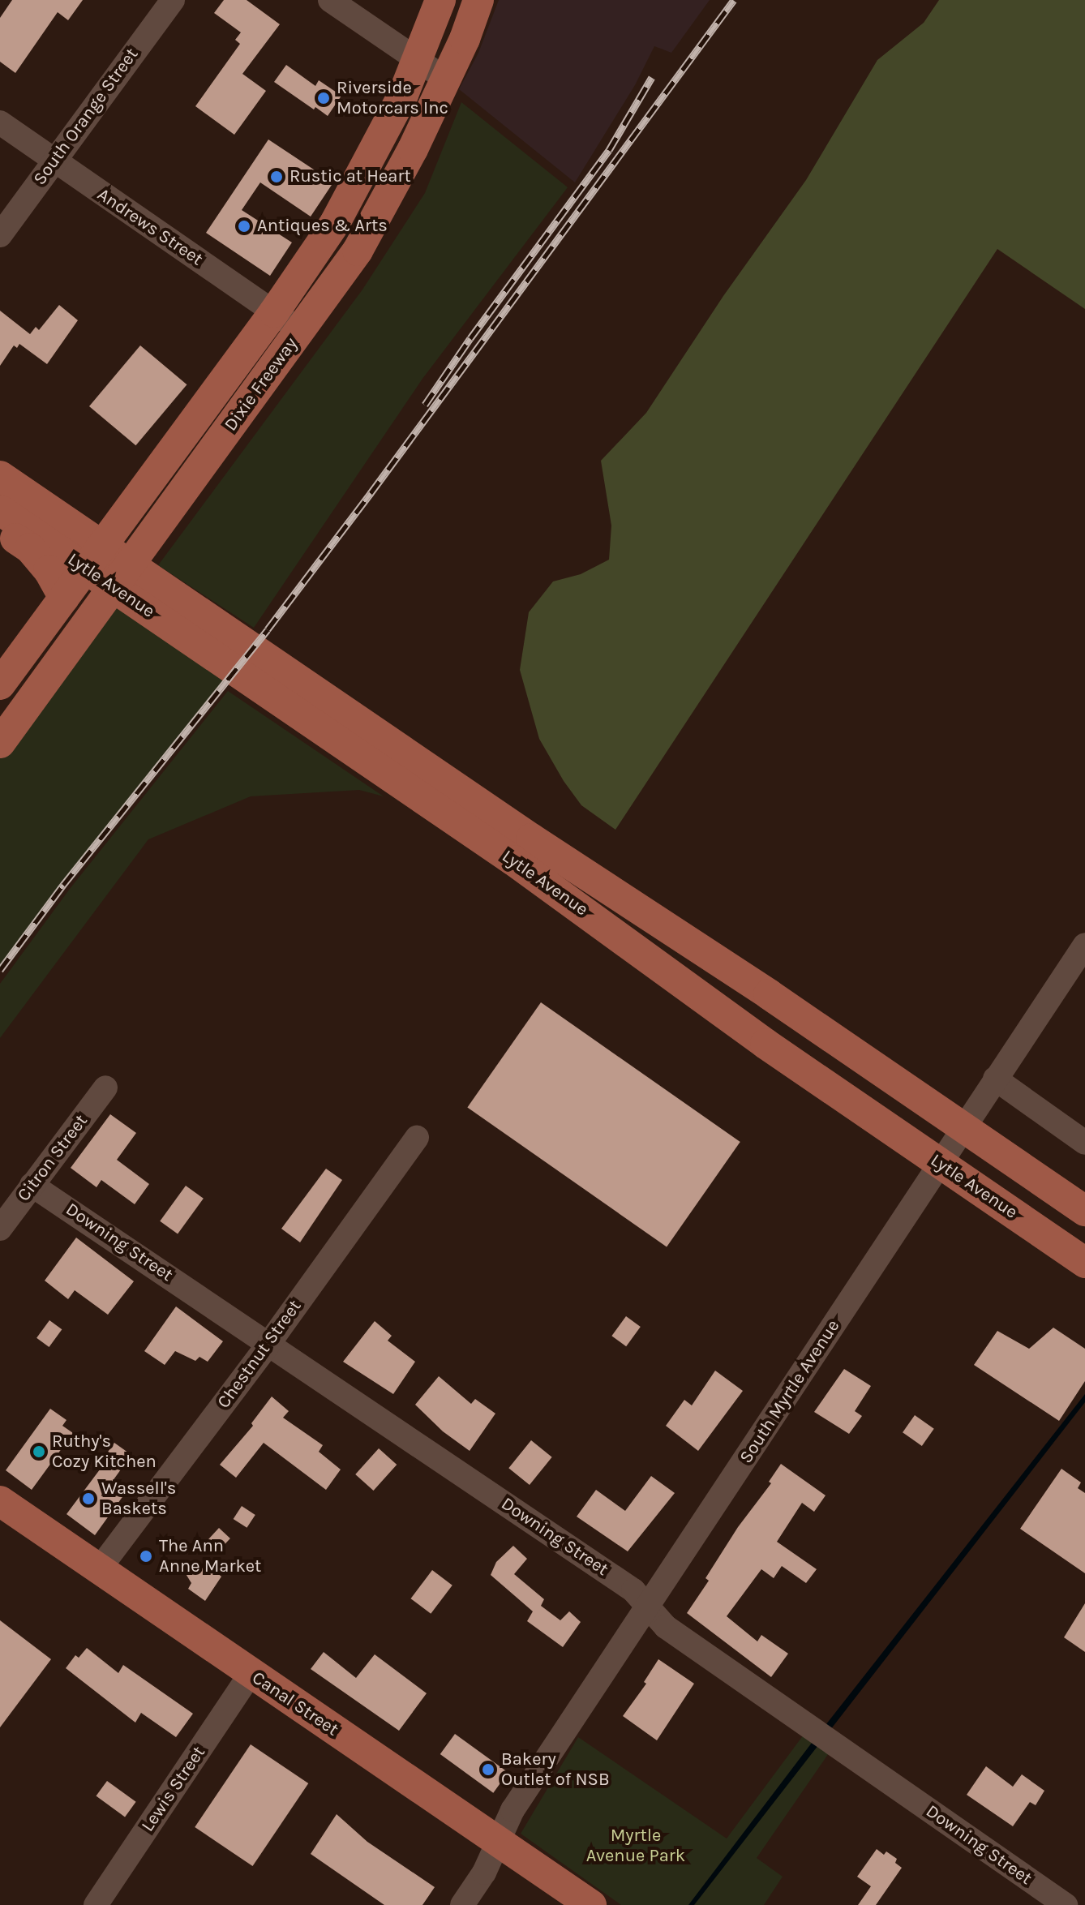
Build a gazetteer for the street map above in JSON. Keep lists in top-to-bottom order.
{
  "streets": {
    "main road": ["Dixie Freeway", "Lytle Avenue", "Canal Street"],
    "street": [
      "South Orange Street",
      "Andrews Street",
      "Citron Street",
      "Downing Street",
      "Chestnut Street",
      "South Myrtle Avenue",
      "Lewis Street"
    ]
  },
  "crossings": [
    ["South Orange Street", "Andrews Street"],
    ["Andrews Street", "Dixie Freeway"],
    ["Lytle Avenue", "South Myrtle Avenue"],
    ["Citron Street", "Downing Street"],
    ["Downing Street", "Chestnut Street"],
    ["Downing Street", "South Myrtle Avenue"],
    ["Chestnut Street", "Canal Street"],
    ["South Myrtle Avenue", "Canal Street"],
    ["Canal Street", "Lewis Street"]
  ],
  "parks": ["Myrtle Avenue Park"],
  "places": [
    "Riverside Motorcars Inc",
    "Rustic at Heart",
    "Antiques & Arts",
    "Ruthy's Cozy Kitchen",
    "Wassell's Baskets",
    "The Ann Anne Market",
    "Bakery Outlet of NSB"
  ]
}
